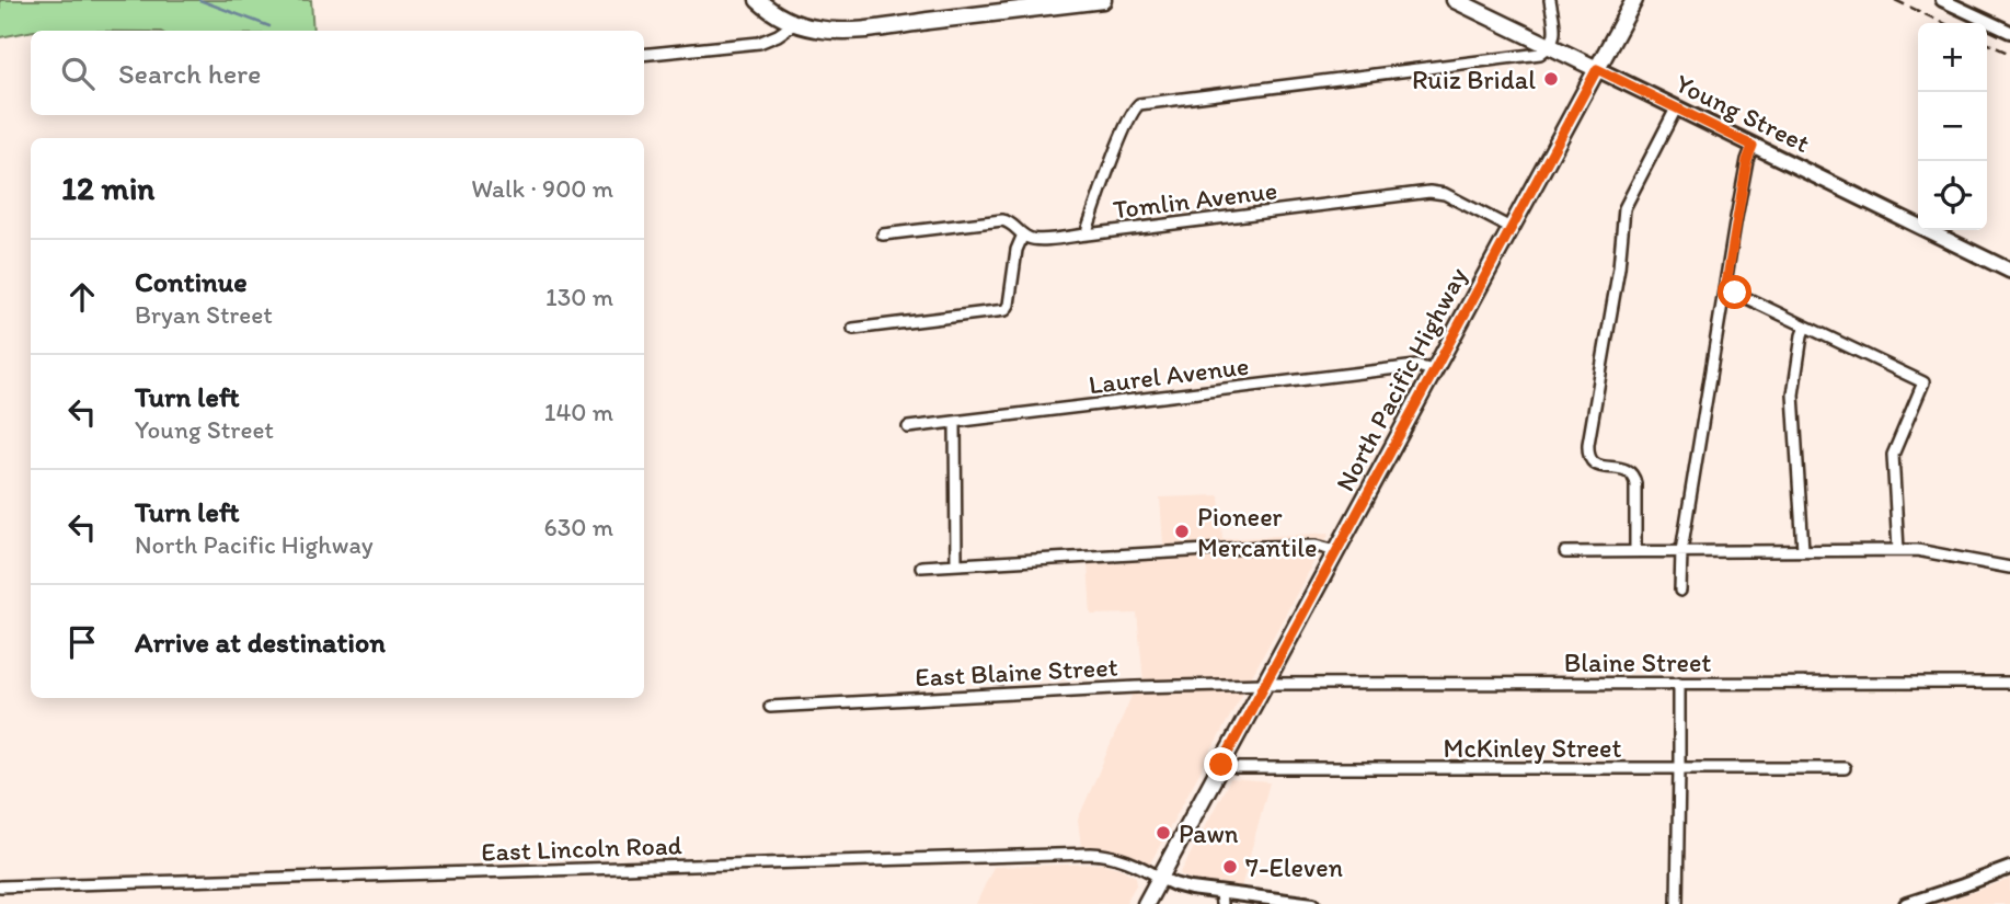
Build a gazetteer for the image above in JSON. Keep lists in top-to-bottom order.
{
  "streets": {
    "main road": ["Young Street", "North Pacific Highway"],
    "street": [
      "Tomlin Avenue",
      "Laurel Avenue",
      "Blaine Street",
      "East Blaine Street",
      "McKinley Street",
      "East Lincoln Road"
    ]
  },
  "crossings": [
    ["Young Street", "North Pacific Highway"],
    ["Tomlin Avenue", "North Pacific Highway"],
    ["Laurel Avenue", "North Pacific Highway"],
    ["North Pacific Highway", "Blaine Street"],
    ["North Pacific Highway", "East Blaine Street"],
    ["North Pacific Highway", "McKinley Street"],
    ["North Pacific Highway", "East Lincoln Road"],
    ["Blaine Street", "East Blaine Street"]
  ],
  "places": [
    "Ruiz Bridal",
    "Pioneer Mercantile",
    "Pawn",
    "7-Eleven"
  ],
  "page": {
    "map_buttons": ["+", "−"],
    "search": "Search here",
    "heading": ["12 min", "Walk · 900 m"],
    "list": [
      ["Continue", "Bryan Street", "130 m"],
      ["Turn left", "Young Street", "140 m"],
      ["Turn left", "North Pacific Highway", "630 m"],
      "Arrive at destination"
    ]
  }
}
